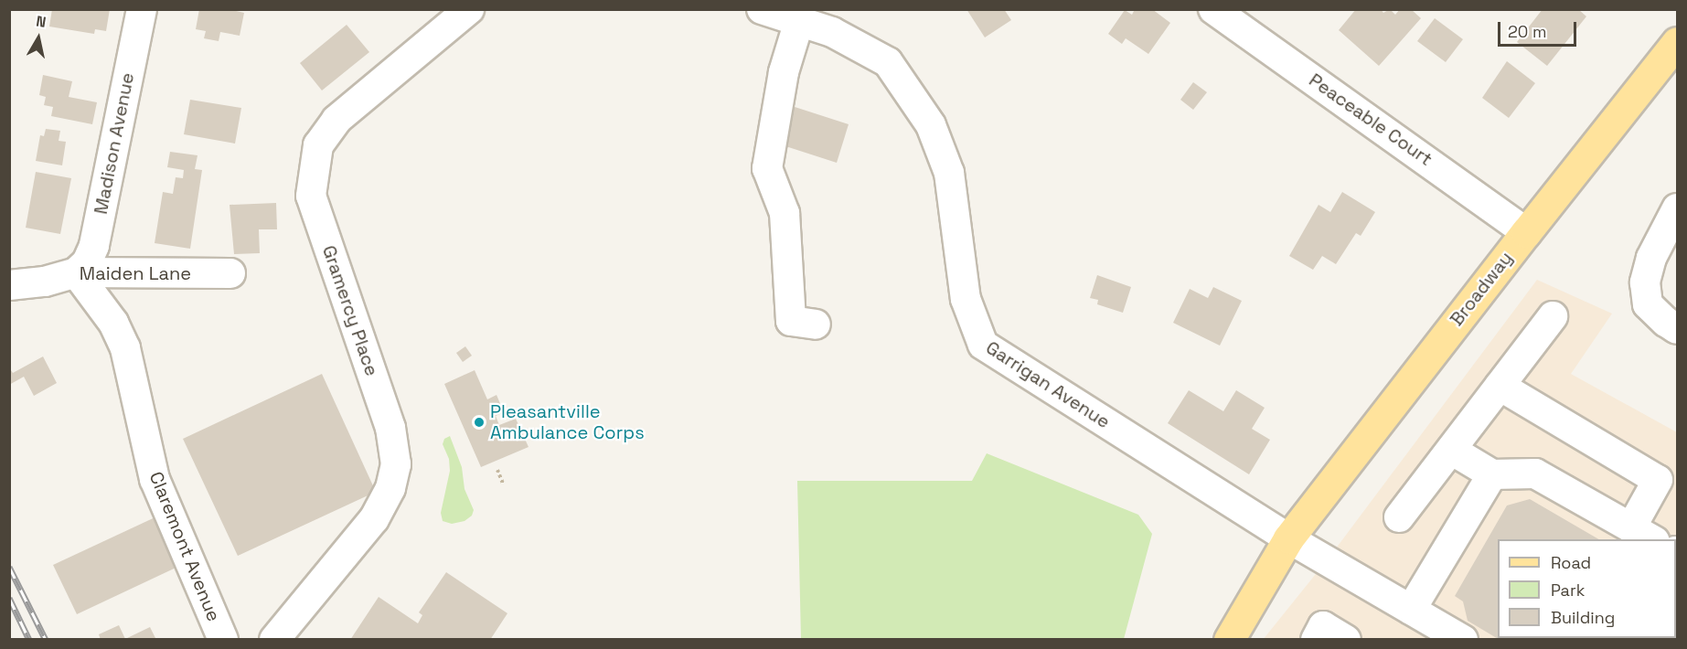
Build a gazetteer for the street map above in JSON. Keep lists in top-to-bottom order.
{
  "streets": {
    "main road": ["Broadway"],
    "street": [
      "Peaceable Court",
      "Madison Avenue",
      "Maiden Lane",
      "Gramercy Place",
      "Garrigan Avenue",
      "Claremont Avenue"
    ]
  },
  "crossings": [
    ["Peaceable Court", "Broadway"],
    ["Madison Avenue", "Maiden Lane"],
    ["Madison Avenue", "Claremont Avenue"],
    ["Maiden Lane", "Claremont Avenue"],
    ["Broadway", "Garrigan Avenue"]
  ],
  "places": ["Pleasantville Ambulance Corps"],
  "legend": ["Road", "Park", "Building"],
  "scale_bar": "20 m",
  "north": "top"
}
